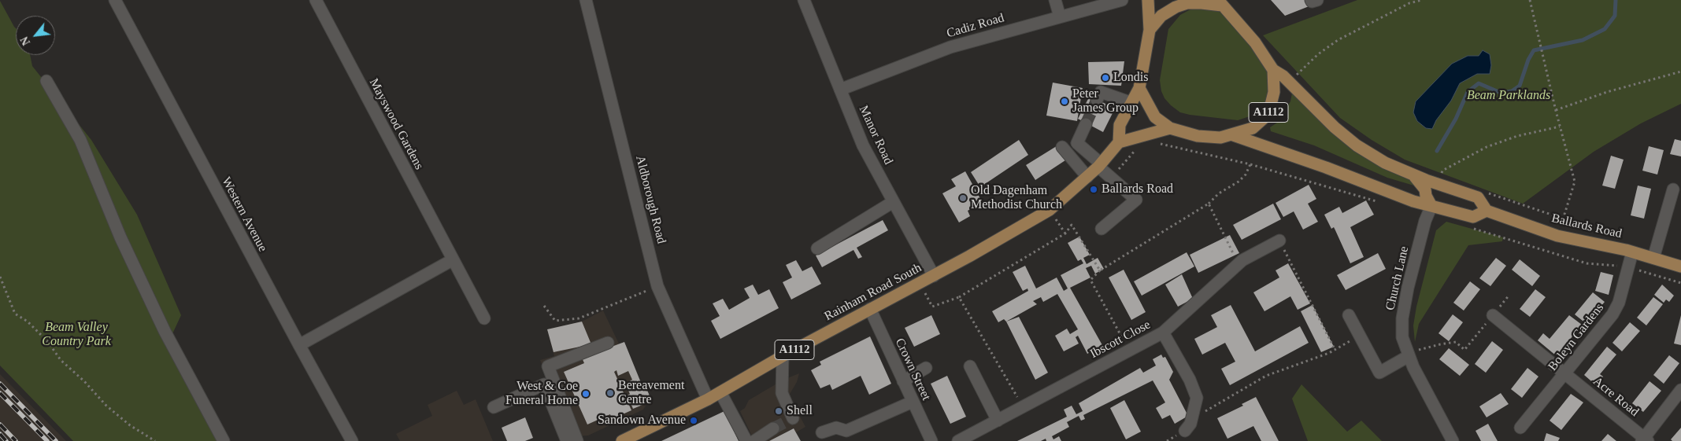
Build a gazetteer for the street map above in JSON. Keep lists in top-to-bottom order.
{
  "streets": {
    "main road": ["A1112", "Ballards Road", "Rainham Road South"],
    "street": [
      "Cadiz Road",
      "Mayswood Gardens",
      "Manor Road",
      "Aldborough Road",
      "Western Avenue",
      "Church Lane",
      "Boleyn Gardens",
      "Ibscott Close",
      "Crown Street",
      "Acre Road"
    ]
  },
  "crossings": [
    ["Cadiz Road", "Manor Road"],
    ["A1112", "Rainham Road South"],
    ["Manor Road", "Rainham Road South"],
    ["Aldborough Road", "Rainham Road South"],
    ["Ballards Road", "Boleyn Gardens"],
    ["Rainham Road South", "Crown Street"],
    ["Boleyn Gardens", "Acre Road"]
  ],
  "parks": ["Beam Parklands", "Beam Valley Country Park"],
  "places": [
    "Londis",
    "Peter James Group",
    "Ballards Road",
    "Old Dagenham Methodist Church",
    "Bereavement Centre",
    "West & Coe Funeral Home",
    "Shell",
    "Sandown Avenue"
  ],
  "north": "bottom left"
}
